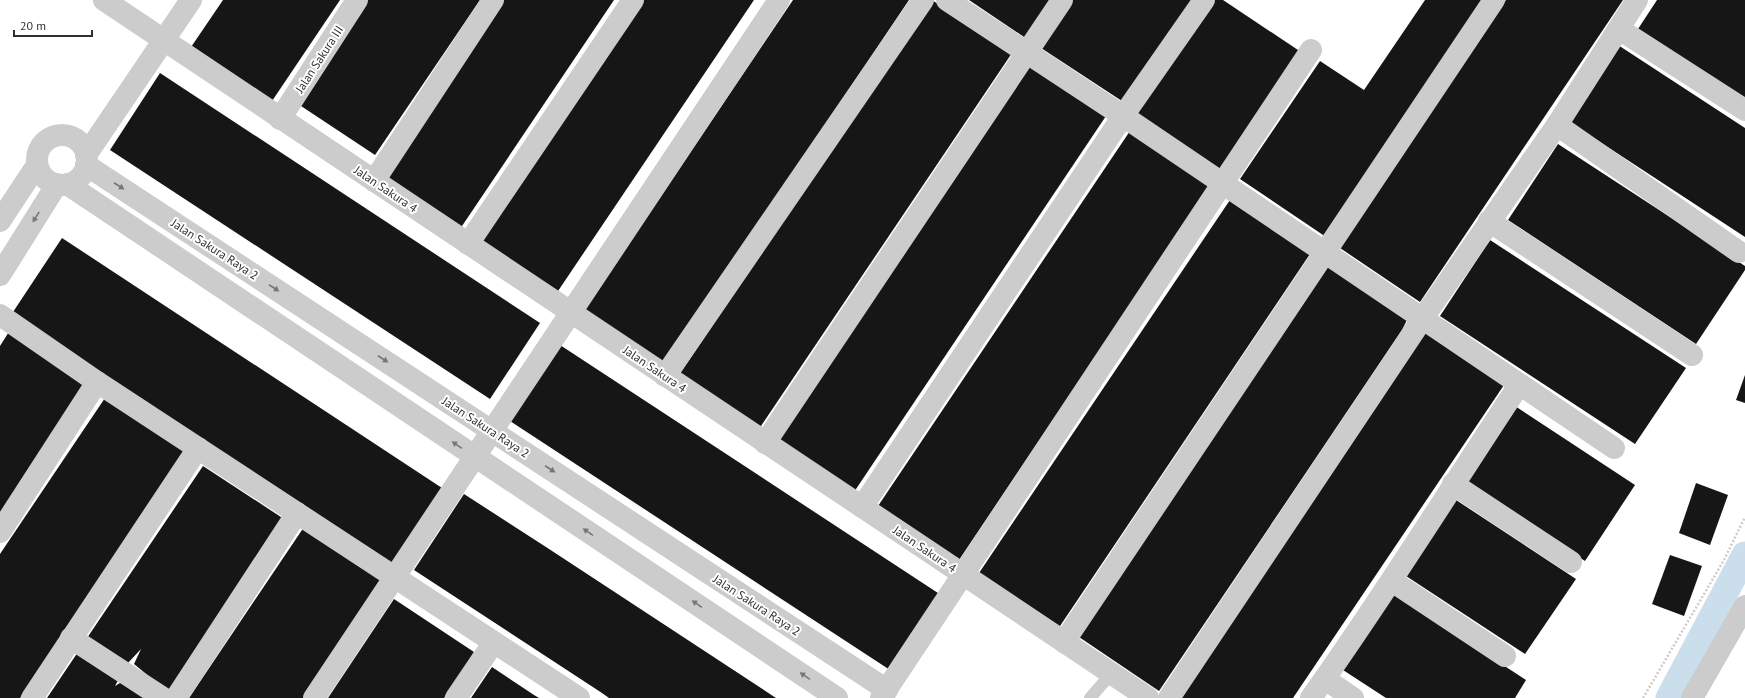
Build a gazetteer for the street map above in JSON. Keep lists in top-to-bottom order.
{
  "streets": {
    "street": ["Jalan Sakura III", "Jalan Sakura 4", "Jalan Sakura Raya 2"]
  },
  "crossings": [
    ["Jalan Sakura III", "Jalan Sakura 4"]
  ],
  "scale_bar": "20 m"
}
